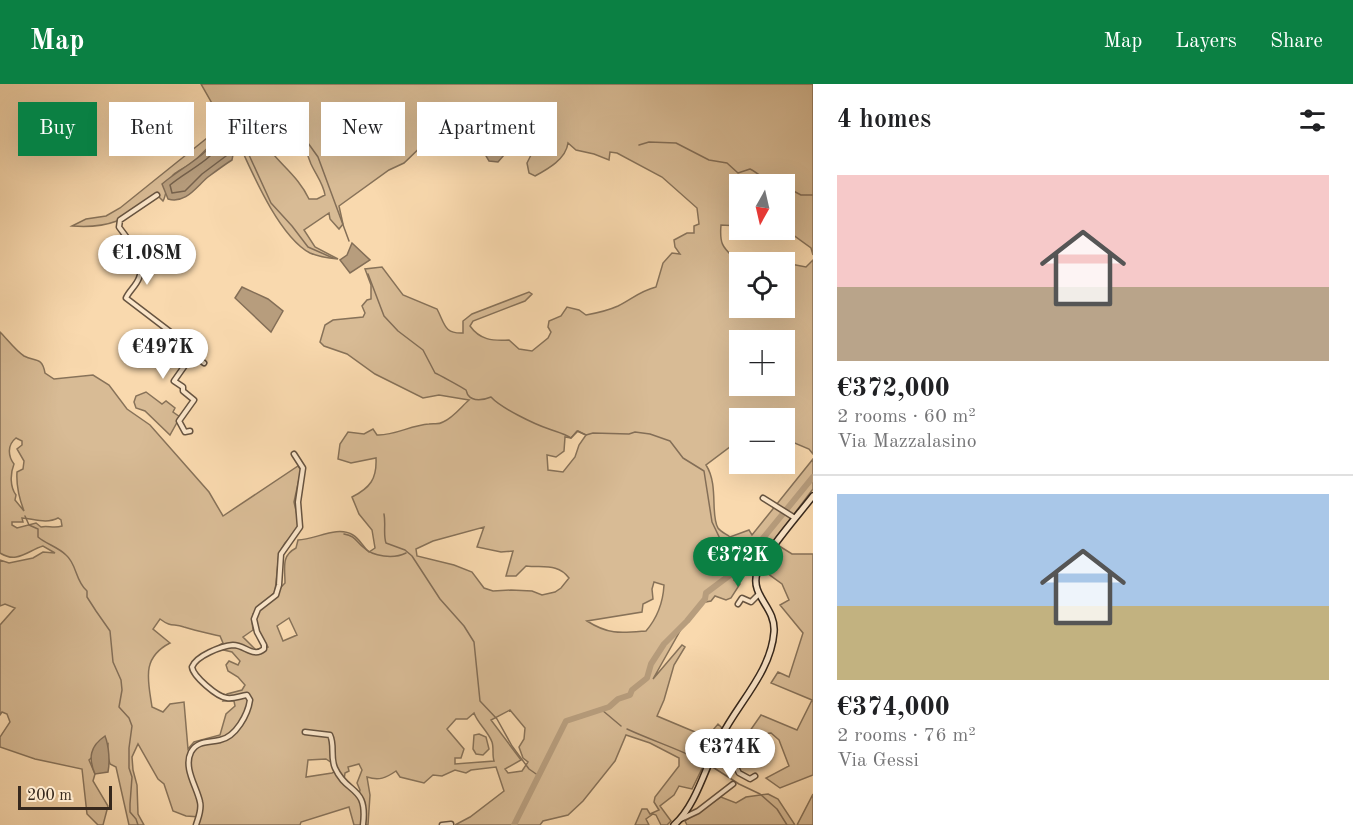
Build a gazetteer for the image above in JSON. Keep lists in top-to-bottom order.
{
  "scale_bar": "200 m",
  "north": "bottom",
  "page": {
    "header": "Map",
    "nav": ["Map", "Layers", "Share"],
    "heading": "4 homes",
    "chip": [
      "Buy",
      "Rent",
      "Filters",
      "New",
      "Apartment"
    ],
    "list": [
      {
        "name": "€372,000",
        "note": "2 rooms · 60 m² · Via Mazzalasino"
      },
      {
        "name": "€374,000",
        "note": "2 rooms · 76 m² · Via Gessi"
      }
    ],
    "map_buttons": ["+", "−"],
    "price": [
      "€1.08M",
      "€497K",
      "€372K",
      "€374K"
    ],
    "scale": "200 m"
  }
}
